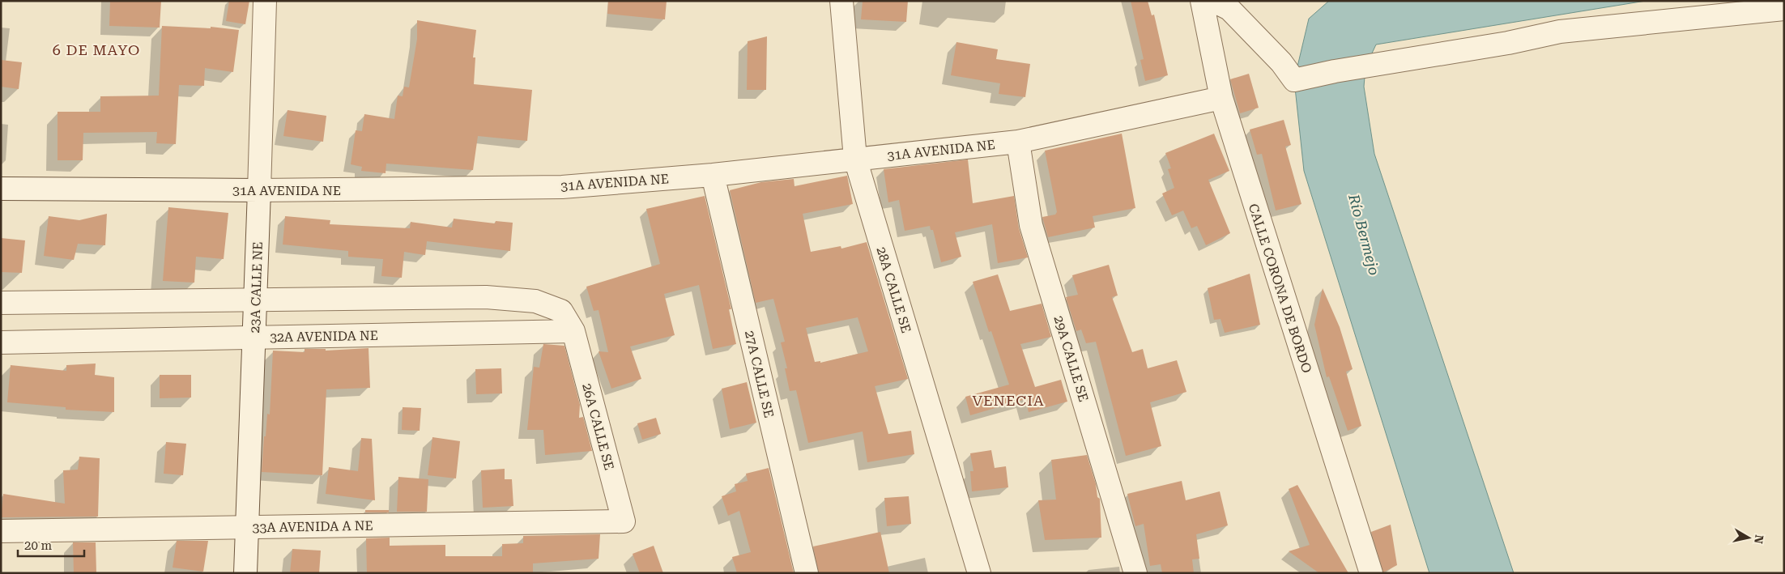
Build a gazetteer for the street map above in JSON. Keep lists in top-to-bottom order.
{
  "streets": {
    "street": [
      "31A AVENIDA NE",
      "23A CALLE NE",
      "CALLE CORONA DE BORDO",
      "28A CALLE SE",
      "32A AVENIDA NE",
      "29A CALLE SE",
      "27A CALLE SE",
      "26A CALLE SE",
      "33A AVENIDA A NE"
    ]
  },
  "crossings": [
    ["31A AVENIDA NE", "23A CALLE NE"],
    ["31A AVENIDA NE", "CALLE CORONA DE BORDO"],
    ["31A AVENIDA NE", "28A CALLE SE"],
    ["31A AVENIDA NE", "29A CALLE SE"],
    ["31A AVENIDA NE", "27A CALLE SE"],
    ["23A CALLE NE", "32A AVENIDA NE"],
    ["23A CALLE NE", "33A AVENIDA A NE"],
    ["32A AVENIDA NE", "26A CALLE SE"],
    ["26A CALLE SE", "33A AVENIDA A NE"]
  ],
  "districts": ["6 DE MAYO", "VENECIA"],
  "water": ["Río Bermejo"],
  "scale_bar": "20 m",
  "north": "right"
}
